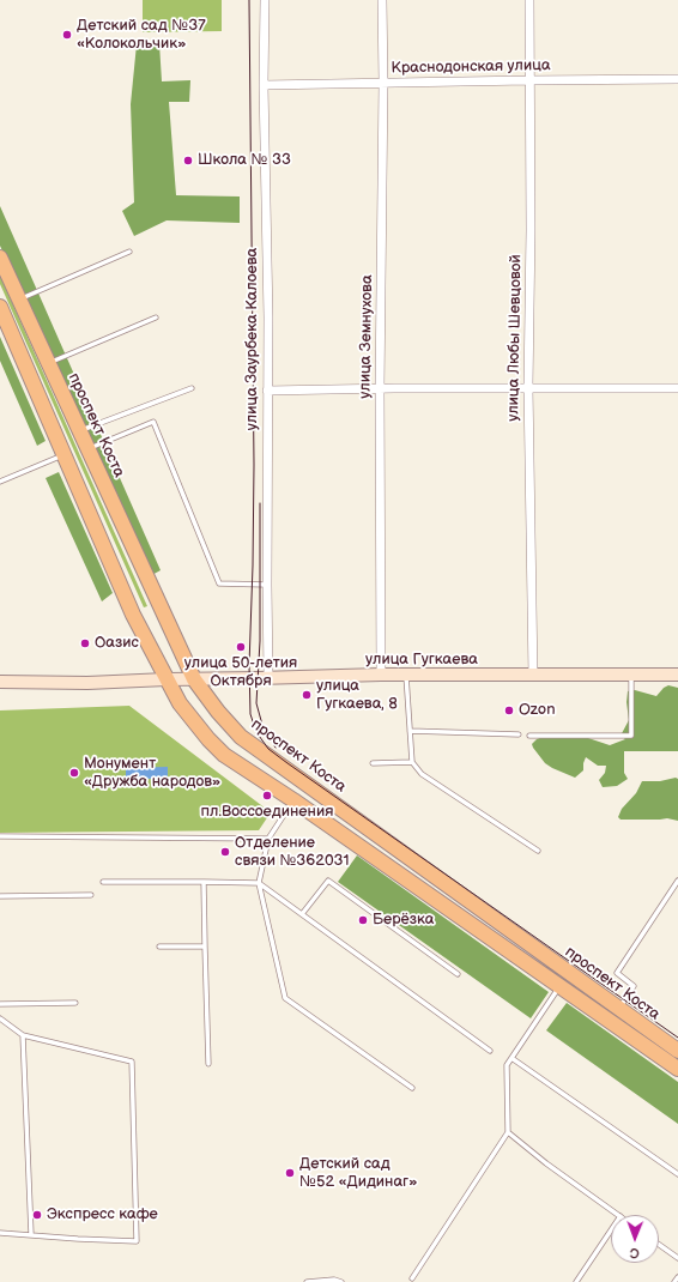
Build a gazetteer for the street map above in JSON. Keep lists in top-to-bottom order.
{
  "streets": {
    "main road": ["проспект Коста"],
    "street": [
      "Краснодонская улица",
      "улица Земнухова",
      "улица Любы Шевцовой",
      "улица Заурбека Калоева",
      "улица Гугкаева"
    ]
  },
  "crossings": [
    ["Краснодонская улица", "улица Земнухова"],
    ["Краснодонская улица", "улица Любы Шевцовой"],
    ["Краснодонская улица", "улица Заурбека Калоева"],
    ["улица Земнухова", "улица Гугкаева"],
    ["улица Любы Шевцовой", "улица Гугкаева"],
    ["улица Заурбека Калоева", "улица Гугкаева"],
    ["проспект Коста", "улица Гугкаева"]
  ],
  "places": [
    "Детский сад №37 «Колокольчик»",
    "Школа № 33",
    "Оазис",
    "улица 50-летия Октября",
    "улица Гугкаева, 8",
    "Ozon",
    "Монумент «Дружба народов»",
    "пл.Воссоединения",
    "Отделение связи №362031",
    "Берёзка",
    "Детский сад №52 «Дидинаг»",
    "Экспресс кафе"
  ],
  "north": "bottom"
}
